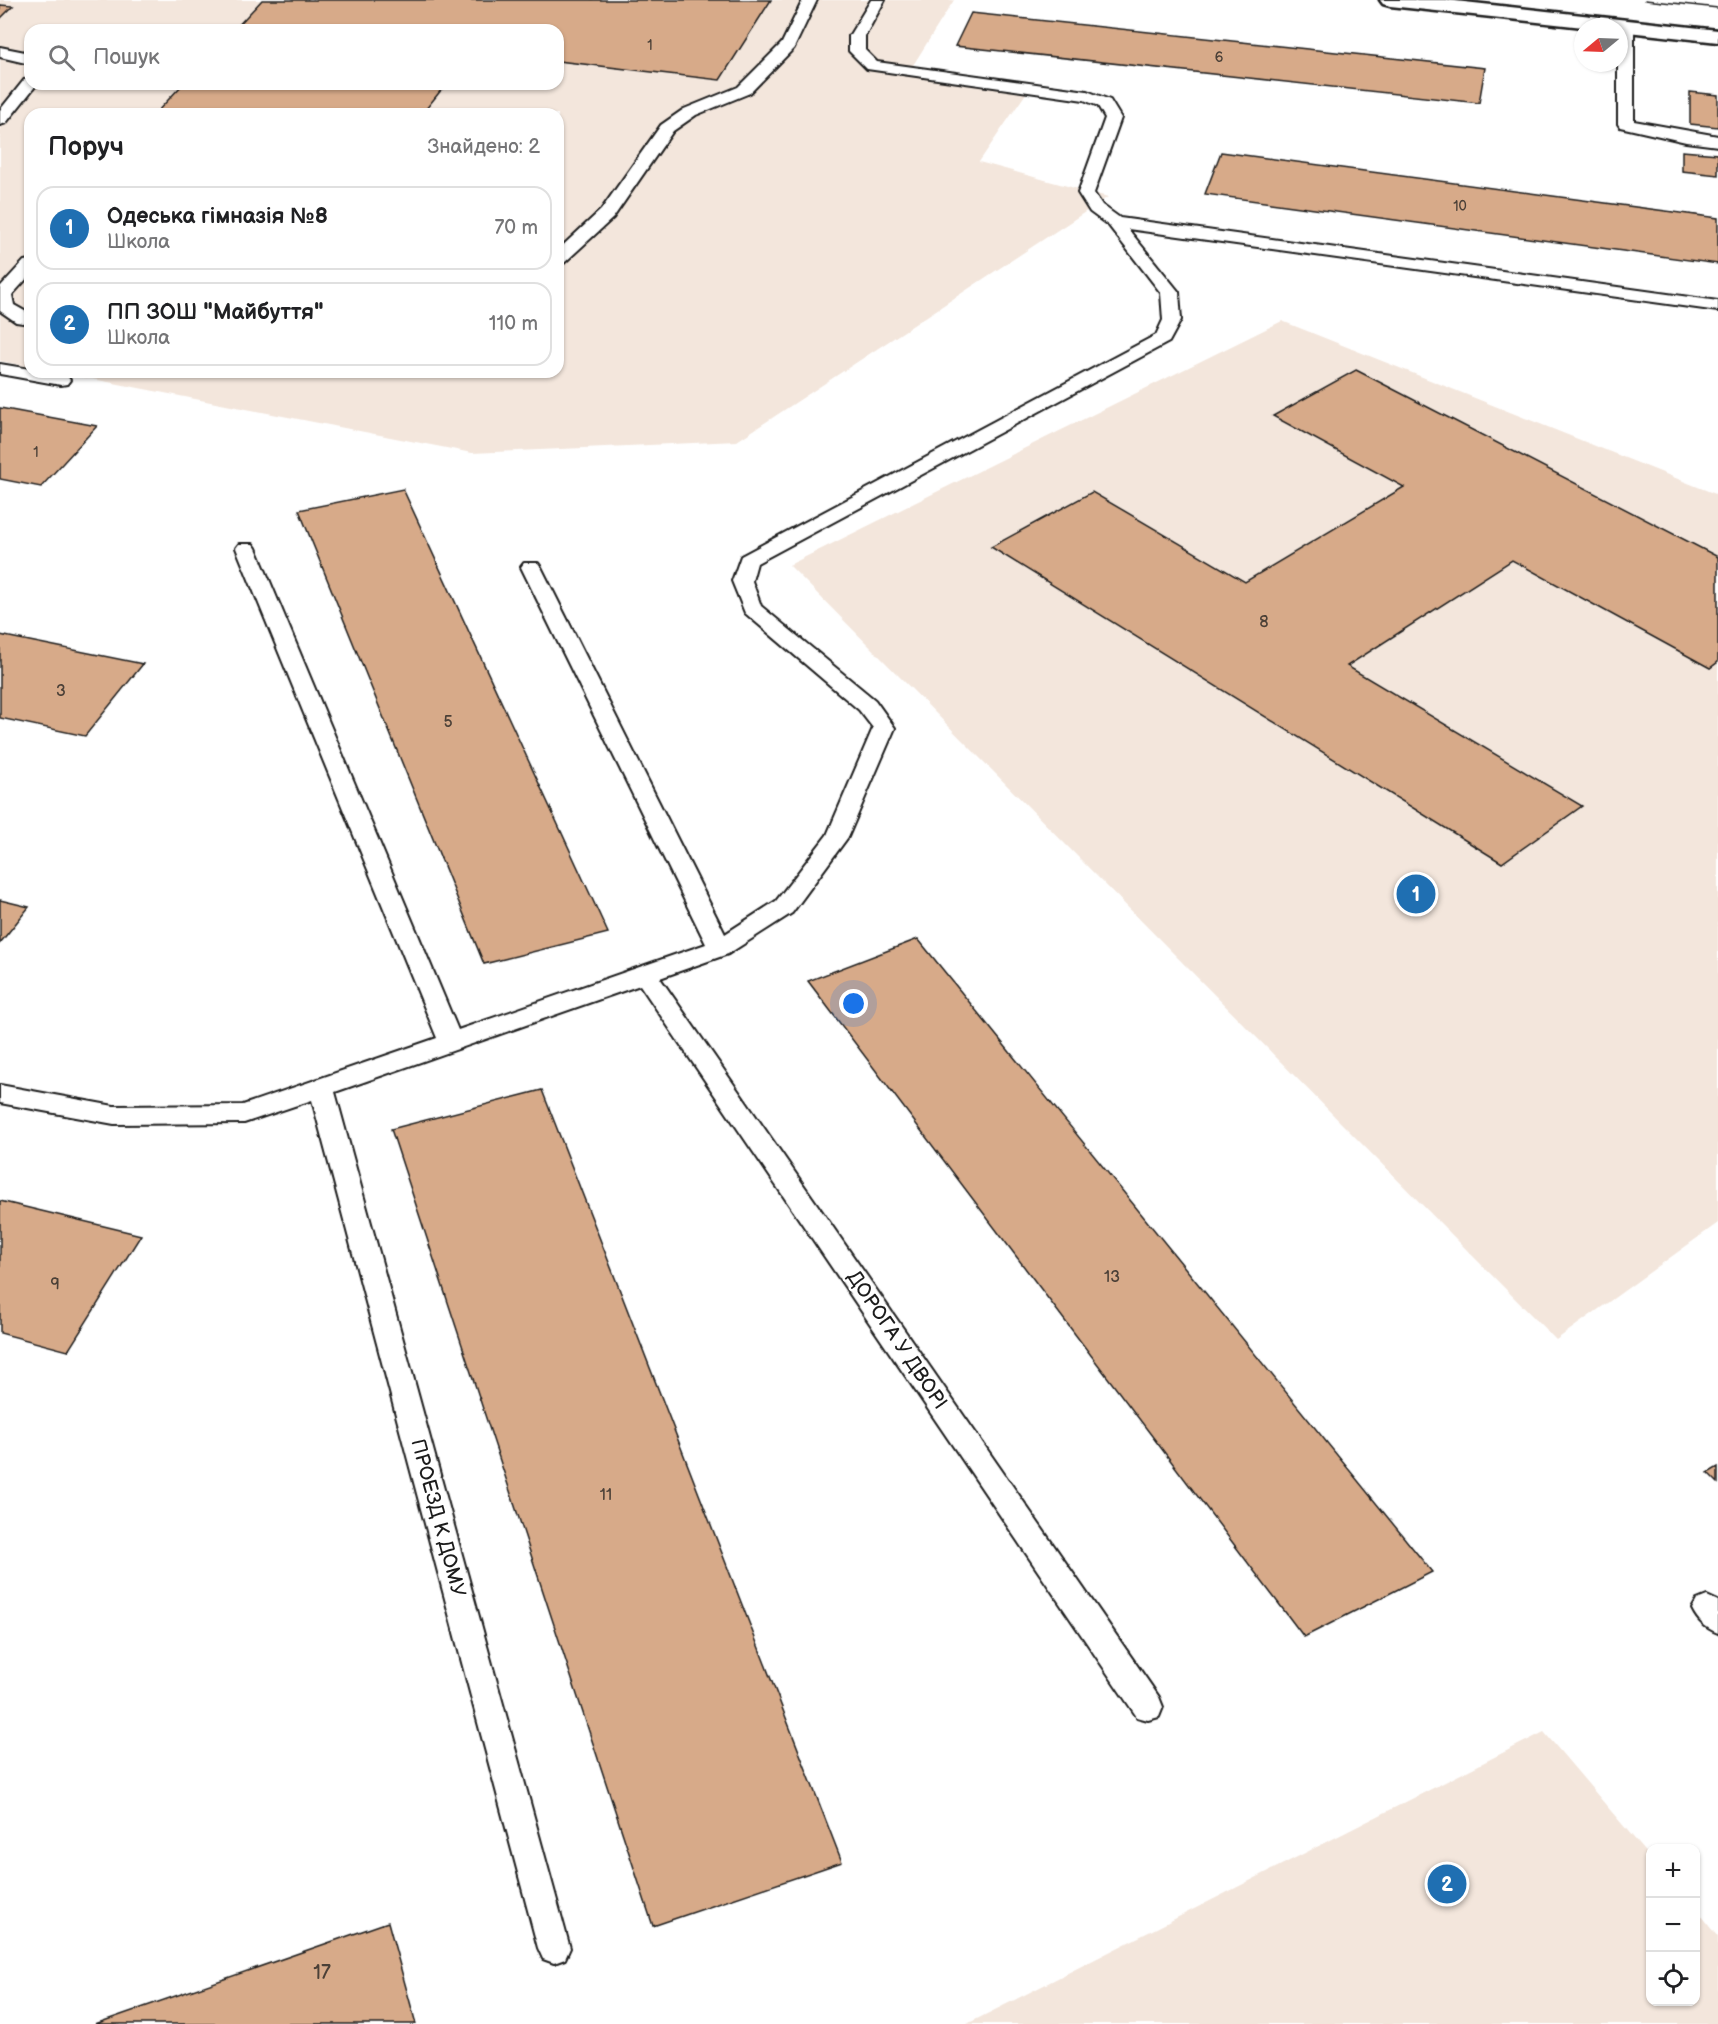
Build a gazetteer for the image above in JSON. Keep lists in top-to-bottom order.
{
  "streets": {
    "lane": ["ДОРОГА У ДВОРІ", "ПРОЕЗД К ДОМУ"]
  },
  "house_numbers": [
    "1",
    "6",
    "10",
    "1",
    "8",
    "3",
    "5",
    "13",
    "9",
    "11",
    "17"
  ],
  "north": "left",
  "page": {
    "search": "Пошук",
    "heading": ["Поруч", "Знайдено: 2"],
    "list": [
      {
        "mark": "1",
        "name": "Одеська гімназія №8",
        "note": "Школа",
        "value": "70 m"
      },
      {
        "mark": "2",
        "name": "ПП ЗОШ \"Майбуття\"",
        "note": "Школа",
        "value": "110 m"
      }
    ],
    "pins": ["1", "2"],
    "map_buttons": ["+", "−"]
  }
}
